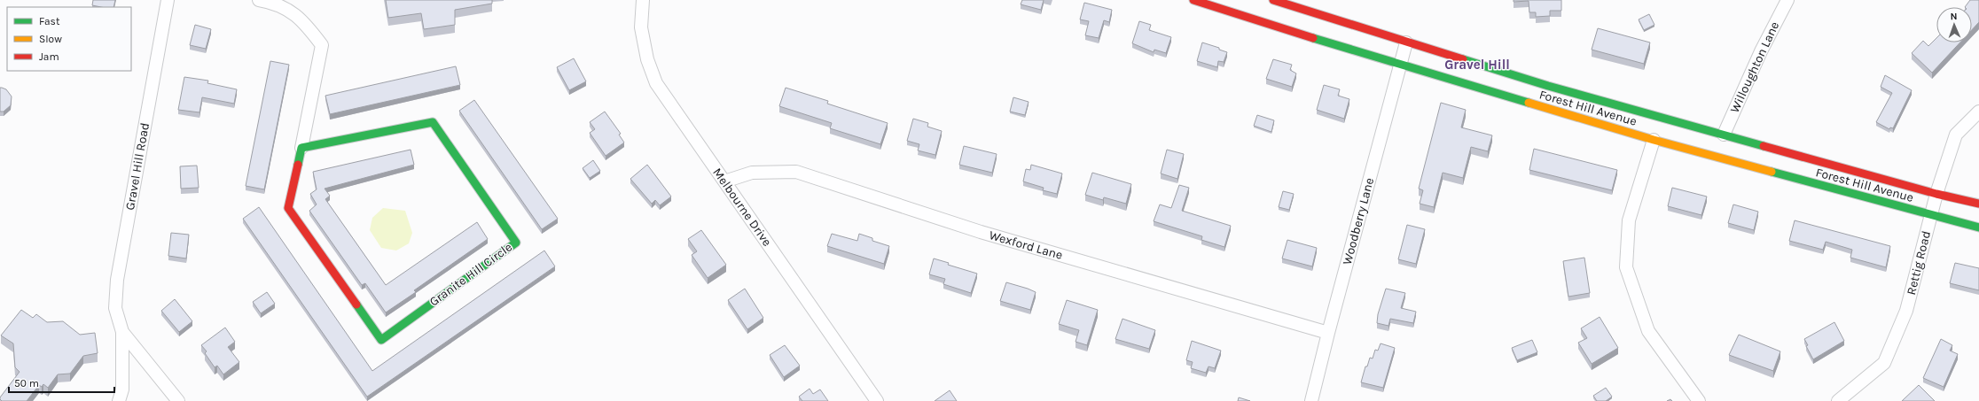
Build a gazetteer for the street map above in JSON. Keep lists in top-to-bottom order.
{
  "streets": {
    "main road": ["Forest Hill Avenue", "Granite Hill Circle"],
    "street": [
      "Willoughton Lane",
      "Gravel Hill Road",
      "Melbourne Drive",
      "Woodberry Lane",
      "Wexford Lane",
      "Rettig Road"
    ]
  },
  "crossings": [
    ["Willoughton Lane", "Forest Hill Avenue"],
    ["Forest Hill Avenue", "Woodberry Lane"],
    ["Forest Hill Avenue", "Rettig Road"],
    ["Melbourne Drive", "Wexford Lane"],
    ["Woodberry Lane", "Wexford Lane"]
  ],
  "districts": ["Gravel Hill"],
  "legend": ["Fast", "Slow", "Jam"],
  "scale_bar": "50 m",
  "north": "top"
}
